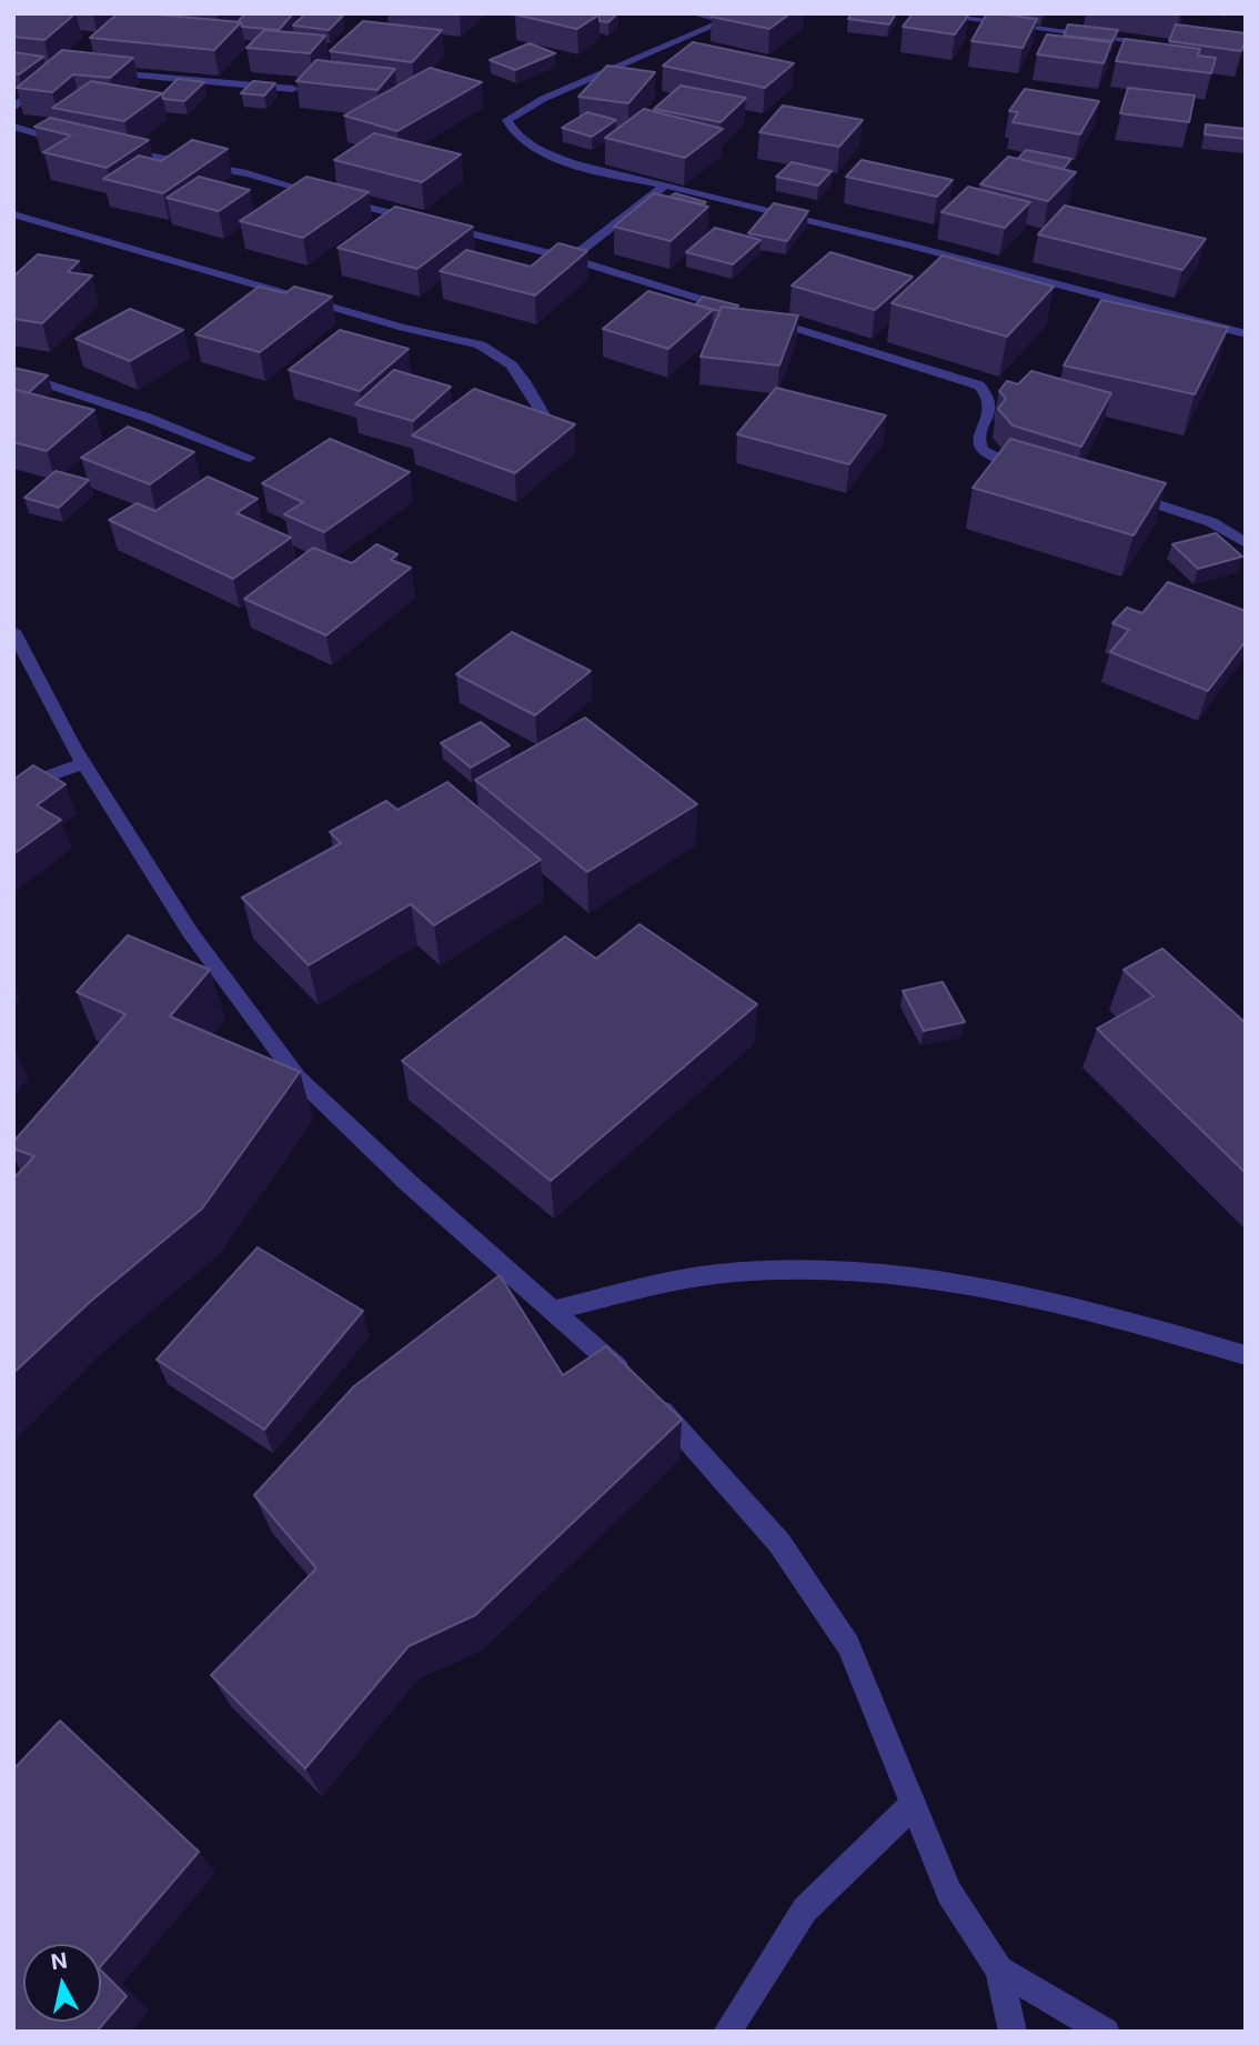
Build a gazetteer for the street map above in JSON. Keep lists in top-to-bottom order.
{
  "north": "top"
}
